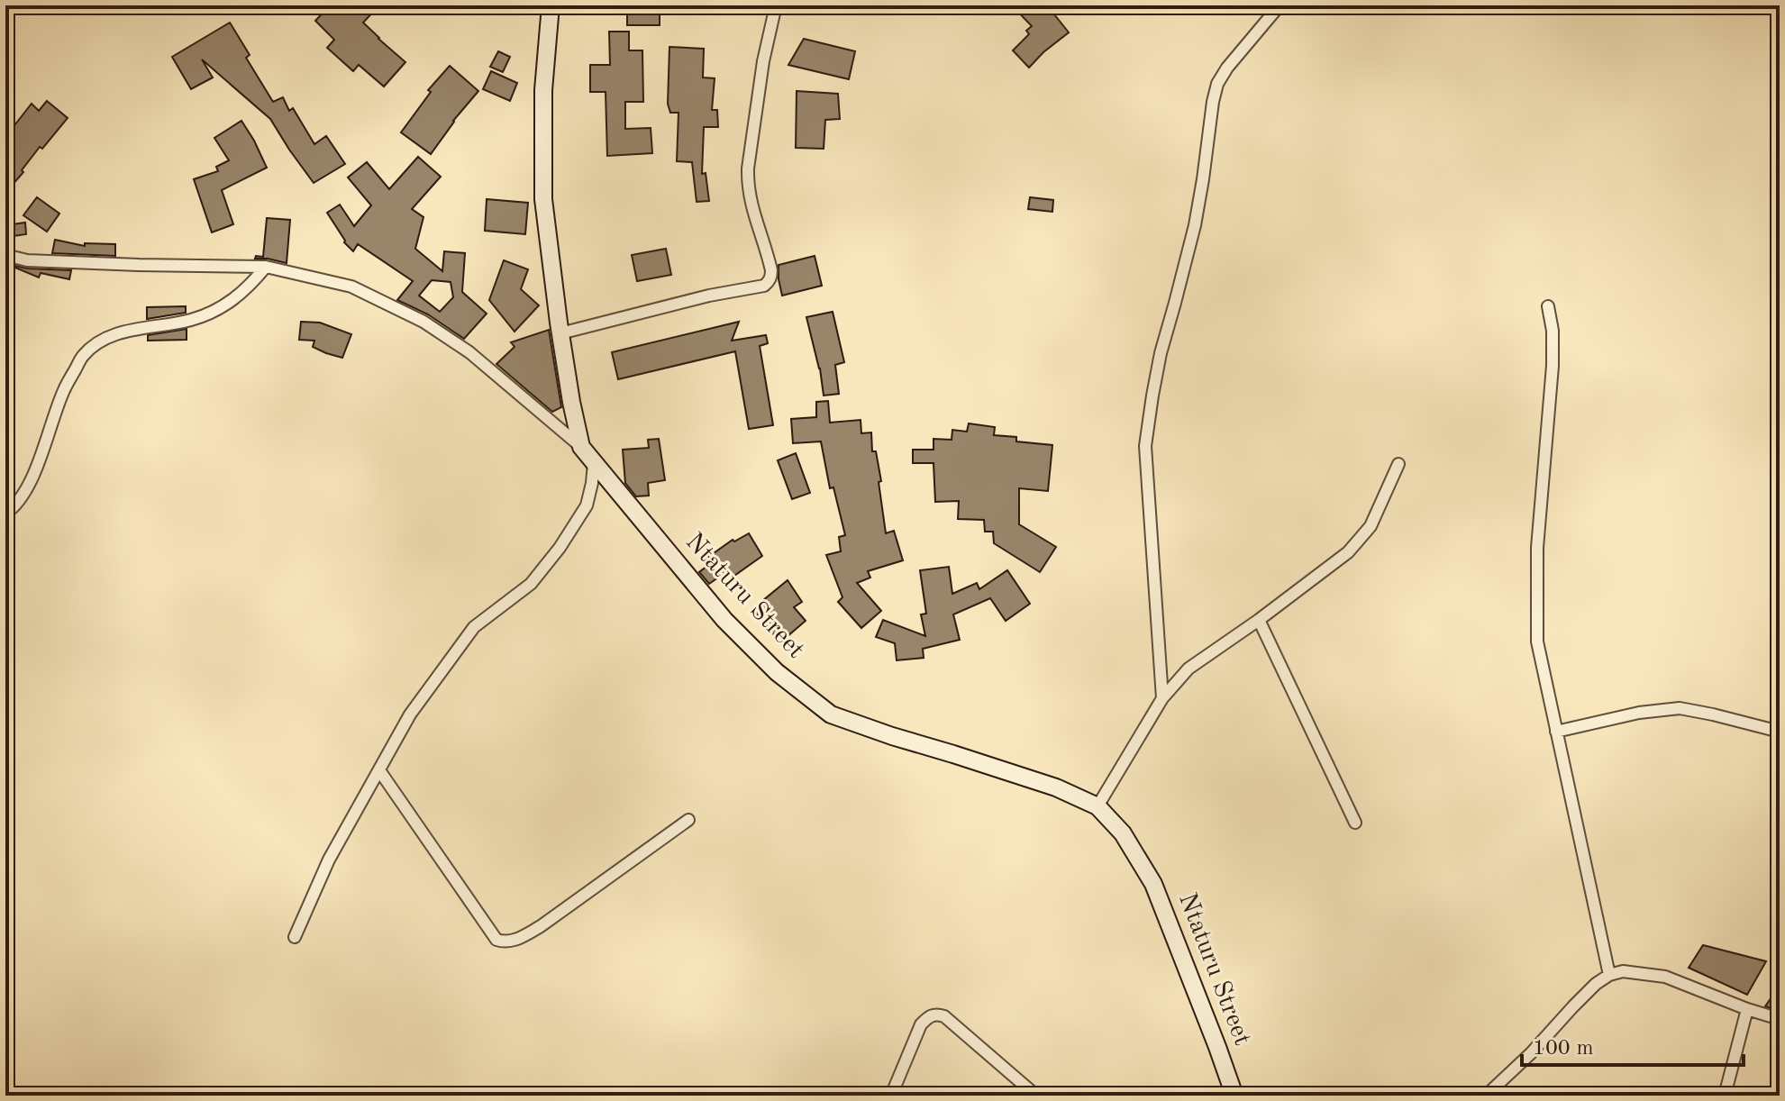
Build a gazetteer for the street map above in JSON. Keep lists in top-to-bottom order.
{
  "streets": {
    "street": ["Ntaturu Street"]
  },
  "scale_bar": "100 m"
}
